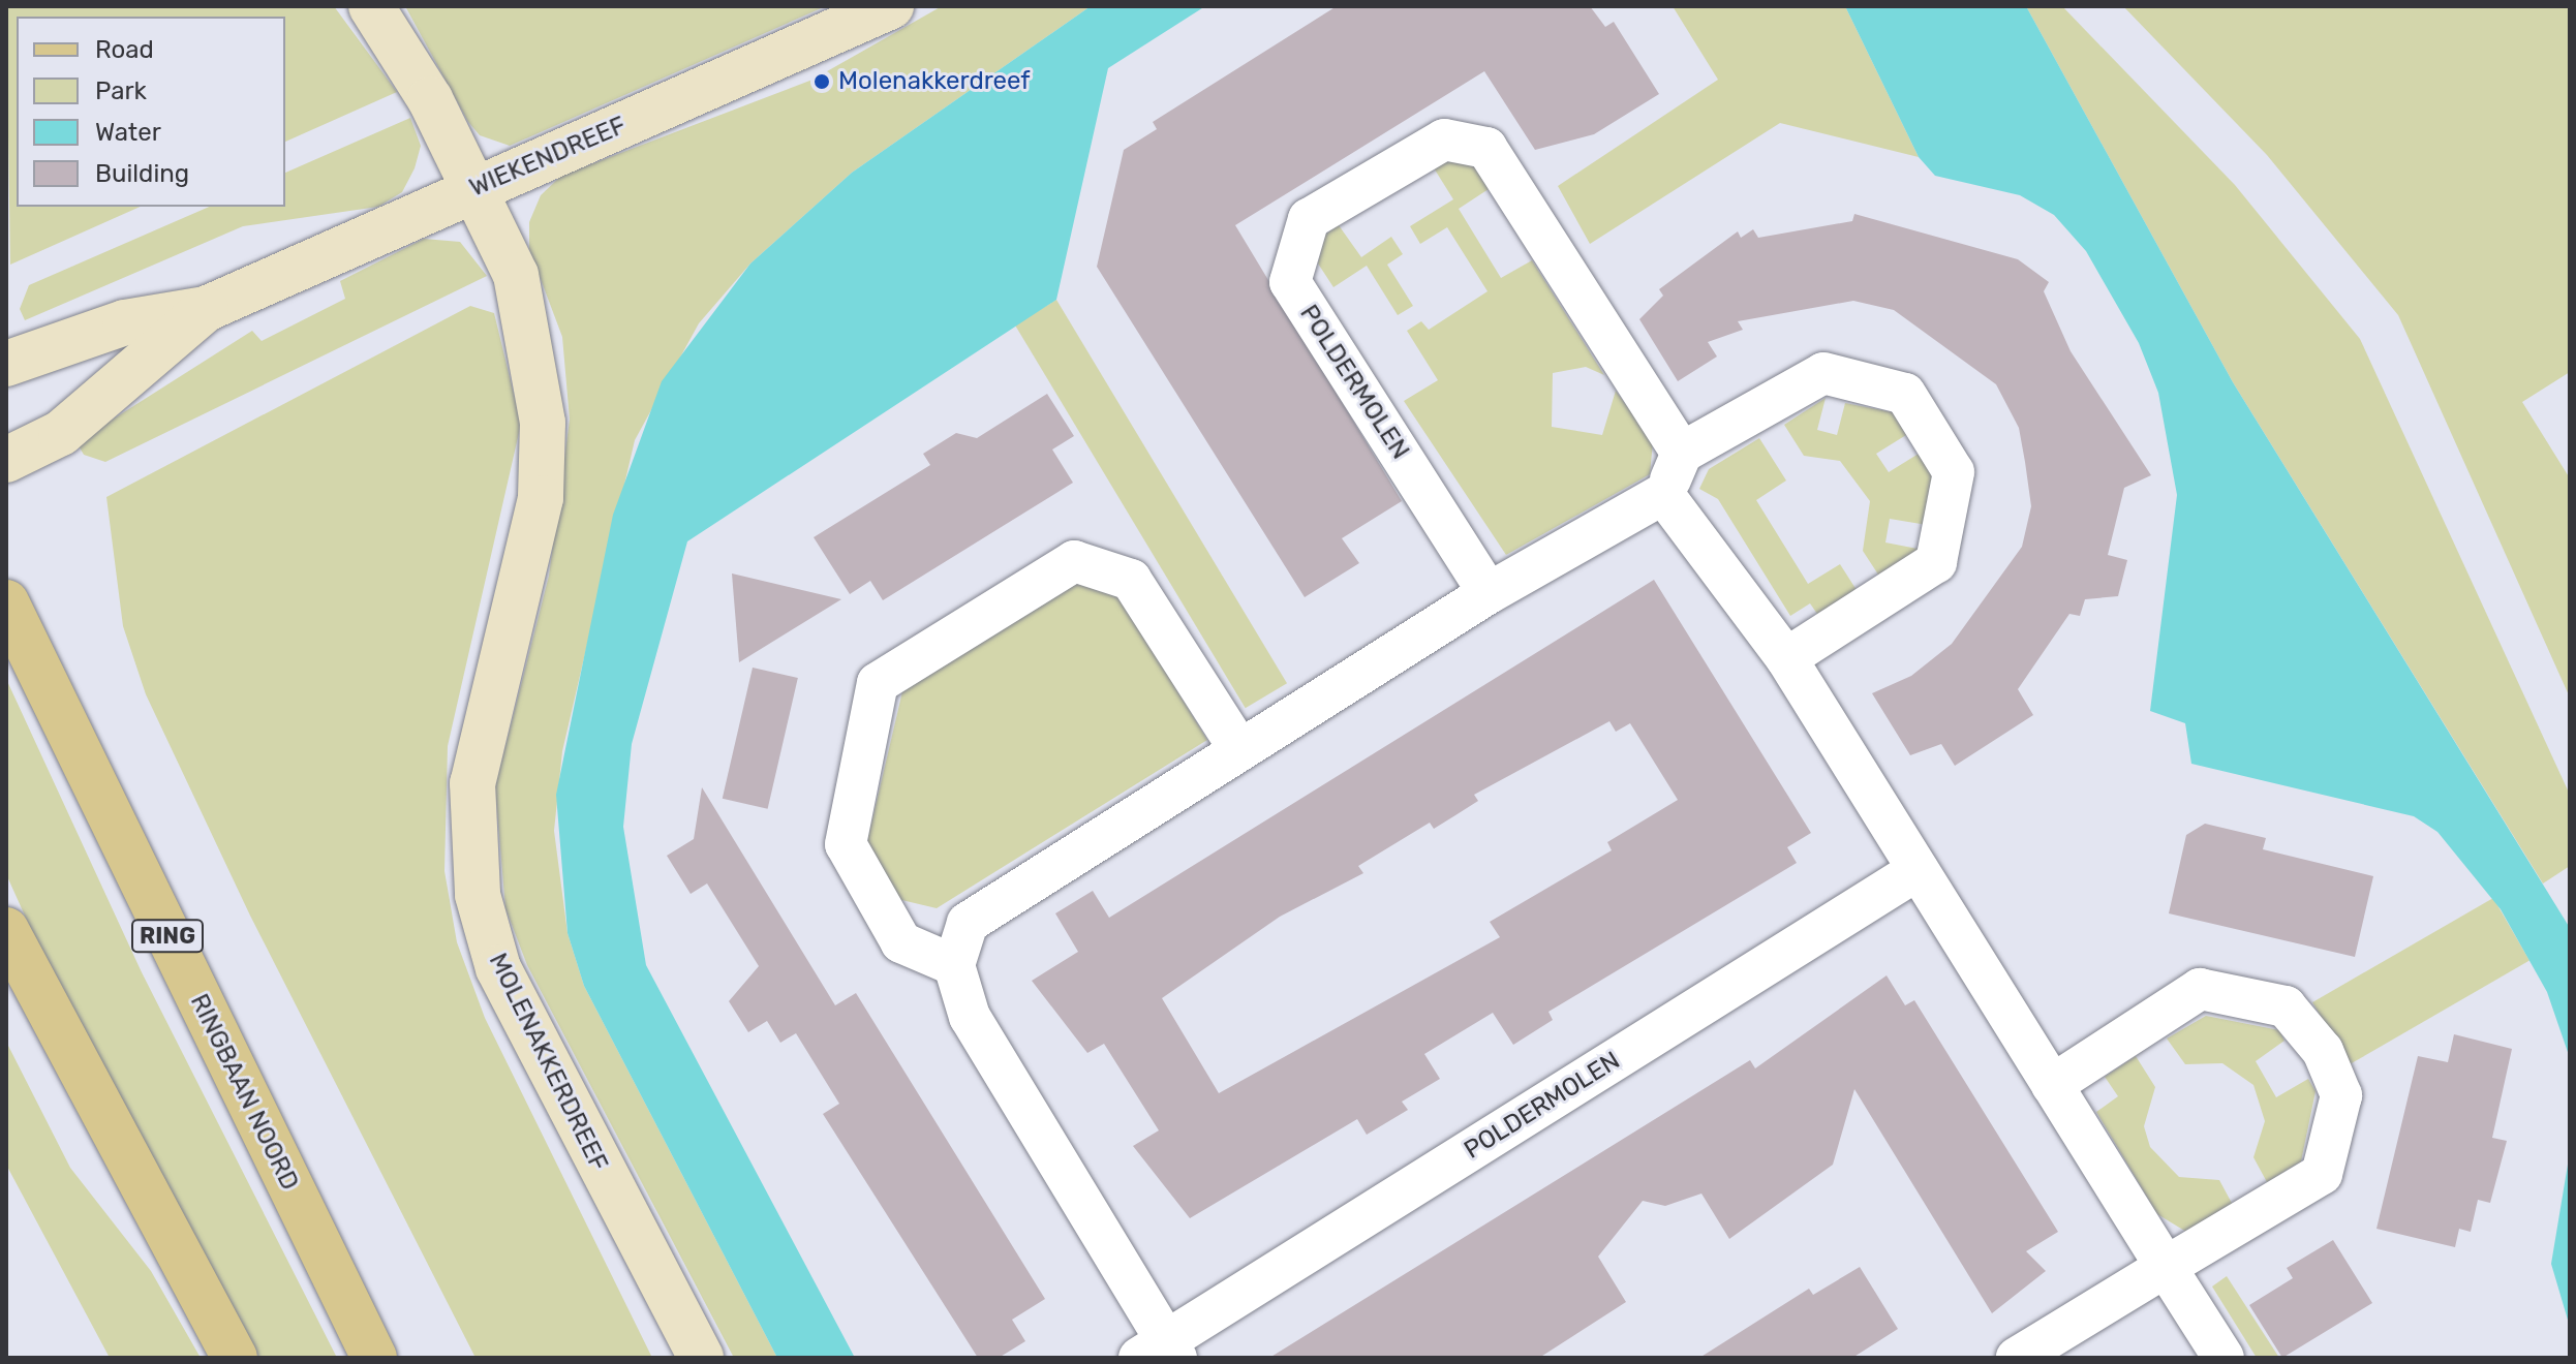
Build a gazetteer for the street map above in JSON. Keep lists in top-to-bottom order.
{
  "streets": {
    "main road": ["RING", "RINGBAAN NOORD"],
    "street": ["WIEKENDREEF", "POLDERMOLEN", "MOLENAKKERDREEF"]
  },
  "crossings": [
    ["WIEKENDREEF", "MOLENAKKERDREEF"]
  ],
  "places": ["Molenakkerdreef"],
  "legend": [
    "Road",
    "Park",
    "Water",
    "Building"
  ]
}
